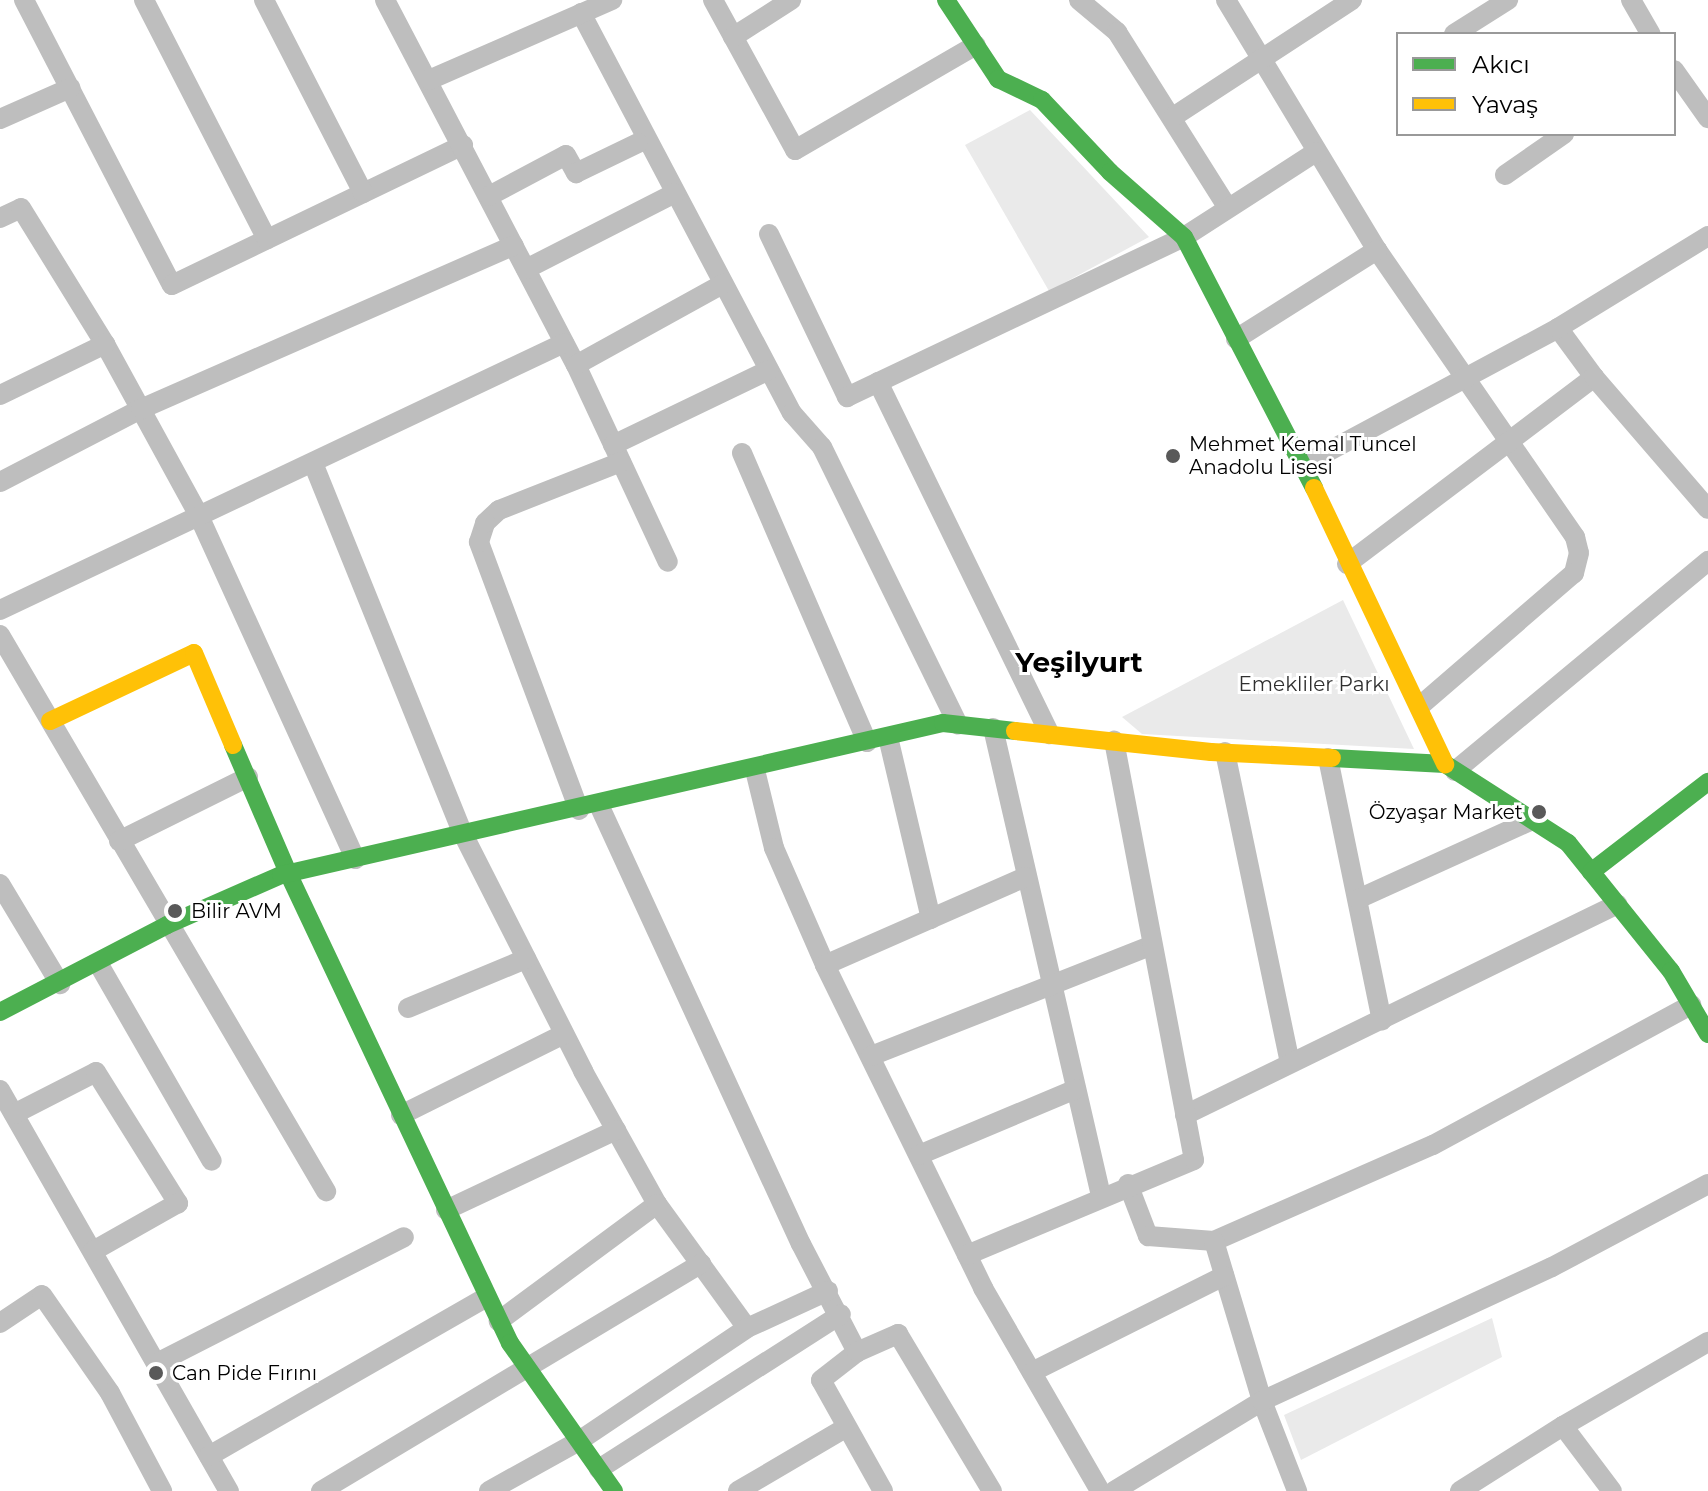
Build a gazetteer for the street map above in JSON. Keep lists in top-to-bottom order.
{
  "districts": ["Yeşilyurt"],
  "parks": ["Emekliler Parkı"],
  "places": [
    "Mehmet Kemal Tuncel Anadolu Lisesi",
    "Özyaşar Market",
    "Bilir AVM",
    "Can Pide Fırını"
  ],
  "legend": ["Akıcı", "Yavaş"]
}
